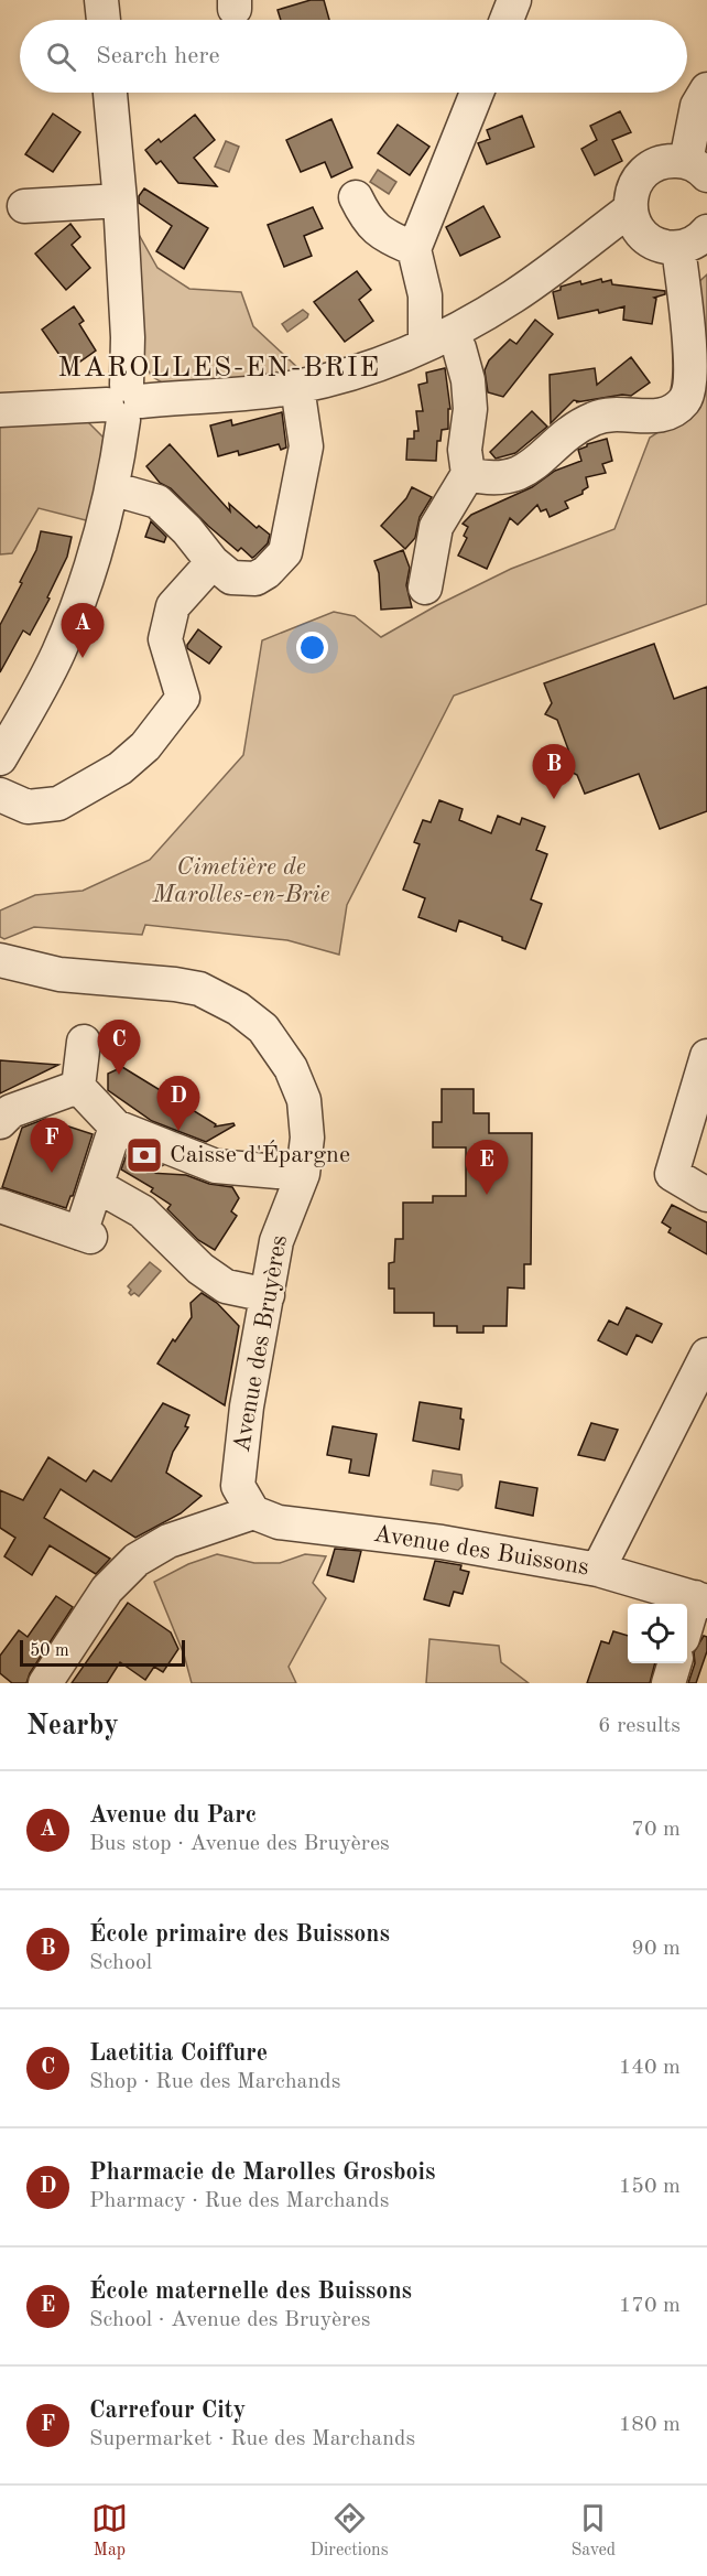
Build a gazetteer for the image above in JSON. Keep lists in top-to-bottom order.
{
  "streets": {
    "street": ["Avenue des Bruyères", "Avenue des Buissons"]
  },
  "crossings": [
    ["Avenue des Bruyères", "Avenue des Buissons"]
  ],
  "districts": ["MAROLLES-EN-BRIE"],
  "parks": ["Cimetière de Marolles-en-Brie"],
  "places": {
    "bank": ["Caisse d'Épargne"]
  },
  "scale_bar": "50 m",
  "page": {
    "search": "Search here",
    "pins": [
      "A",
      "B",
      "C",
      "D",
      "F",
      "E"
    ],
    "scale": "50 m",
    "heading": ["Nearby", "6 results"],
    "list": [
      {
        "mark": "A",
        "name": "Avenue du Parc",
        "note": "Bus stop · Avenue des Bruyères",
        "value": "70 m"
      },
      {
        "mark": "B",
        "name": "École primaire des Buissons",
        "note": "School",
        "value": "90 m"
      },
      {
        "mark": "C",
        "name": "Laetitia Coiffure",
        "note": "Shop · Rue des Marchands",
        "value": "140 m"
      },
      {
        "mark": "D",
        "name": "Pharmacie de Marolles Grosbois",
        "note": "Pharmacy · Rue des Marchands",
        "value": "150 m"
      },
      {
        "mark": "E",
        "name": "École maternelle des Buissons",
        "note": "School · Avenue des Bruyères",
        "value": "170 m"
      },
      {
        "mark": "F",
        "name": "Carrefour City",
        "note": "Supermarket · Rue des Marchands",
        "value": "180 m"
      }
    ],
    "nav": ["Map", "Directions", "Saved"]
  }
}
